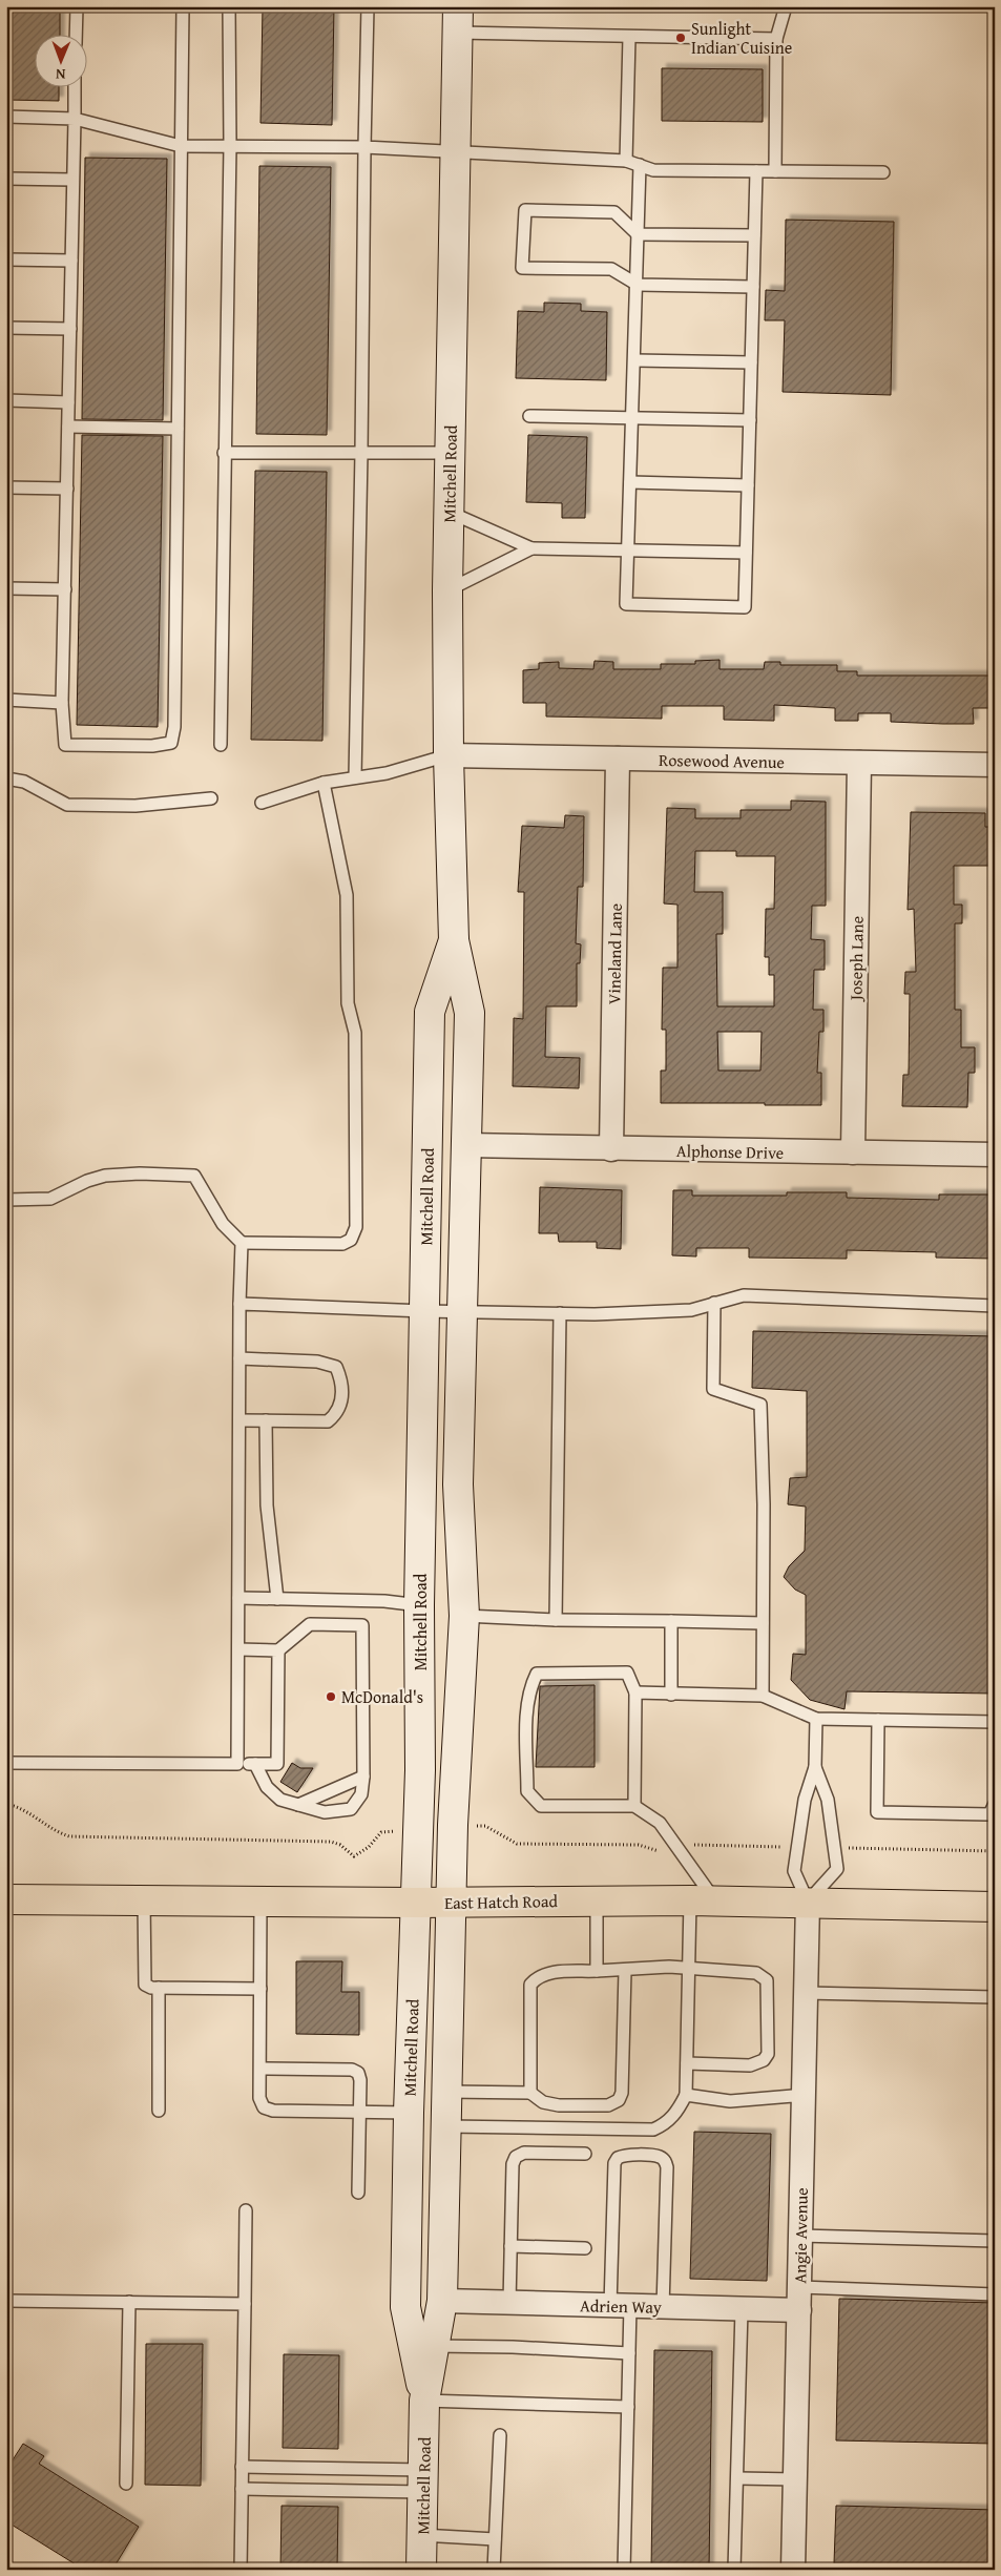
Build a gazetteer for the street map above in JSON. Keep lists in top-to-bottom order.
{
  "streets": {
    "main road": ["Mitchell Road", "East Hatch Road"],
    "street": [
      "Rosewood Avenue",
      "Vineland Lane",
      "Joseph Lane",
      "Alphonse Drive",
      "Angie Avenue",
      "Adrien Way"
    ]
  },
  "crossings": [
    ["Mitchell Road", "Rosewood Avenue"],
    ["Mitchell Road", "Alphonse Drive"],
    ["Mitchell Road", "East Hatch Road"],
    ["Mitchell Road", "Adrien Way"],
    ["Rosewood Avenue", "Vineland Lane"],
    ["Rosewood Avenue", "Joseph Lane"],
    ["Vineland Lane", "Alphonse Drive"],
    ["Joseph Lane", "Alphonse Drive"],
    ["East Hatch Road", "Angie Avenue"],
    ["Angie Avenue", "Adrien Way"]
  ],
  "places": ["Sunlight Indian Cuisine", "McDonald's"],
  "north": "bottom"
}
